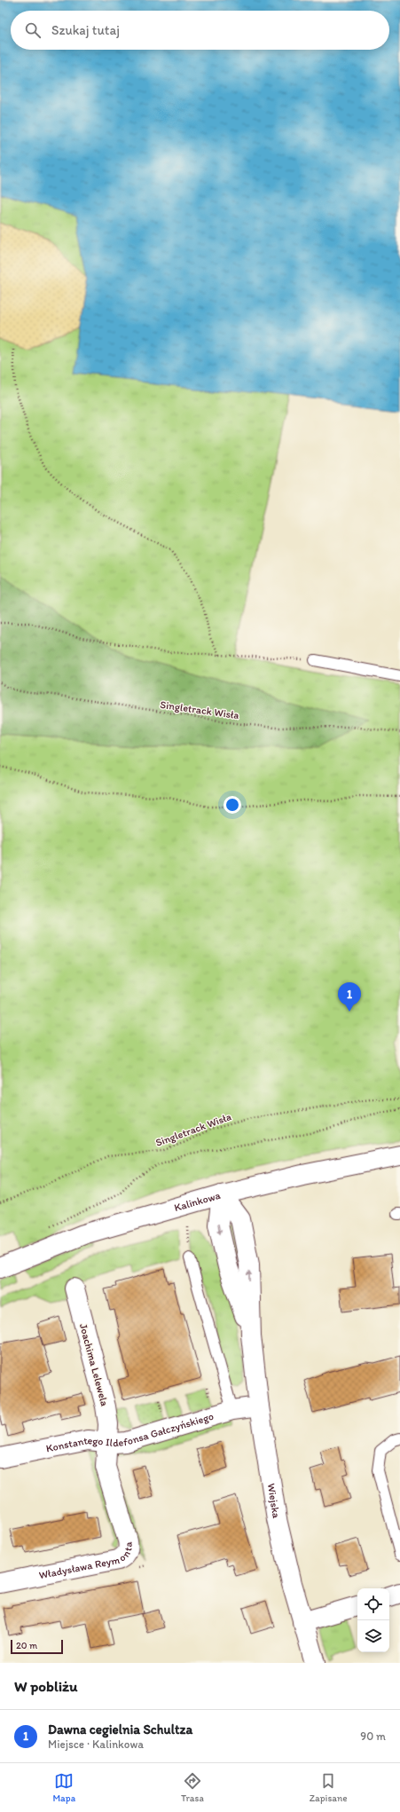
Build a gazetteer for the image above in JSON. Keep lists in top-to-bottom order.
{
  "streets": {
    "street": [
      "Kalinkowa",
      "Joachima Lelewela",
      "Konstantego Ildefonsa Gałczyńskiego",
      "Wiejska",
      "Władysława Reymonta"
    ],
    "path": ["Singletrack Wisła"]
  },
  "crossings": [
    ["Kalinkowa", "Wiejska"],
    ["Joachima Lelewela", "Konstantego Ildefonsa Gałczyńskiego"],
    ["Joachima Lelewela", "Władysława Reymonta"],
    ["Konstantego Ildefonsa Gałczyńskiego", "Wiejska"],
    ["Konstantego Ildefonsa Gałczyńskiego", "Władysława Reymonta"]
  ],
  "scale_bar": "20 m",
  "page": {
    "search": "Szukaj tutaj",
    "pins": "1",
    "scale": "20 m",
    "heading": "W pobliżu",
    "list": [
      {
        "mark": "1",
        "name": "Dawna cegielnia Schultza",
        "note": "Miejsce · Kalinkowa",
        "value": "90 m"
      }
    ],
    "nav": ["Mapa", "Trasa", "Zapisane"]
  }
}
